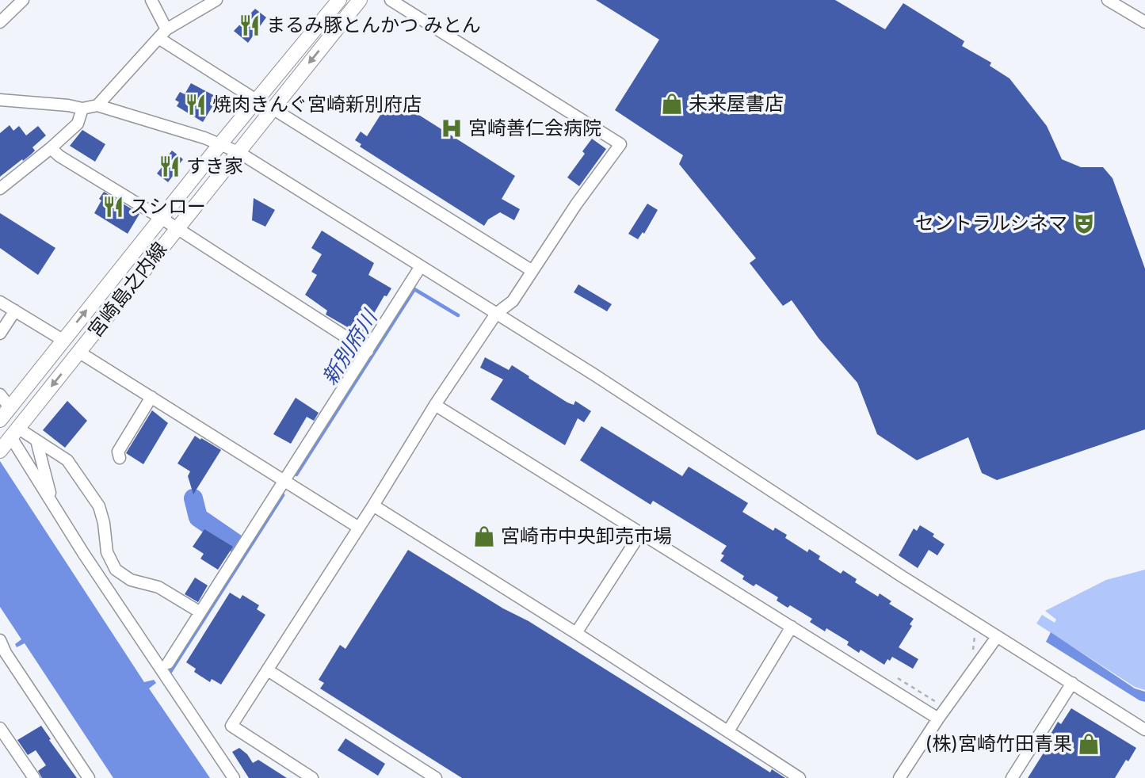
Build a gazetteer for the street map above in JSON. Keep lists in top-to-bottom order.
{
  "streets": {
    "main road": ["宮崎島之内線"]
  },
  "water": ["新別府川"],
  "places": {
    "restaurant": [
      "まるみ豚とんかつ みとん",
      "焼肉きんぐ宮崎新別府店",
      "すき家",
      "スシロー"
    ],
    "shop": ["未来屋書店", "宮崎市中央卸売市場", "(株)宮崎竹田青果"],
    "hospital": ["宮崎善仁会病院"],
    "theatre": ["セントラルシネマ"]
  }
}
